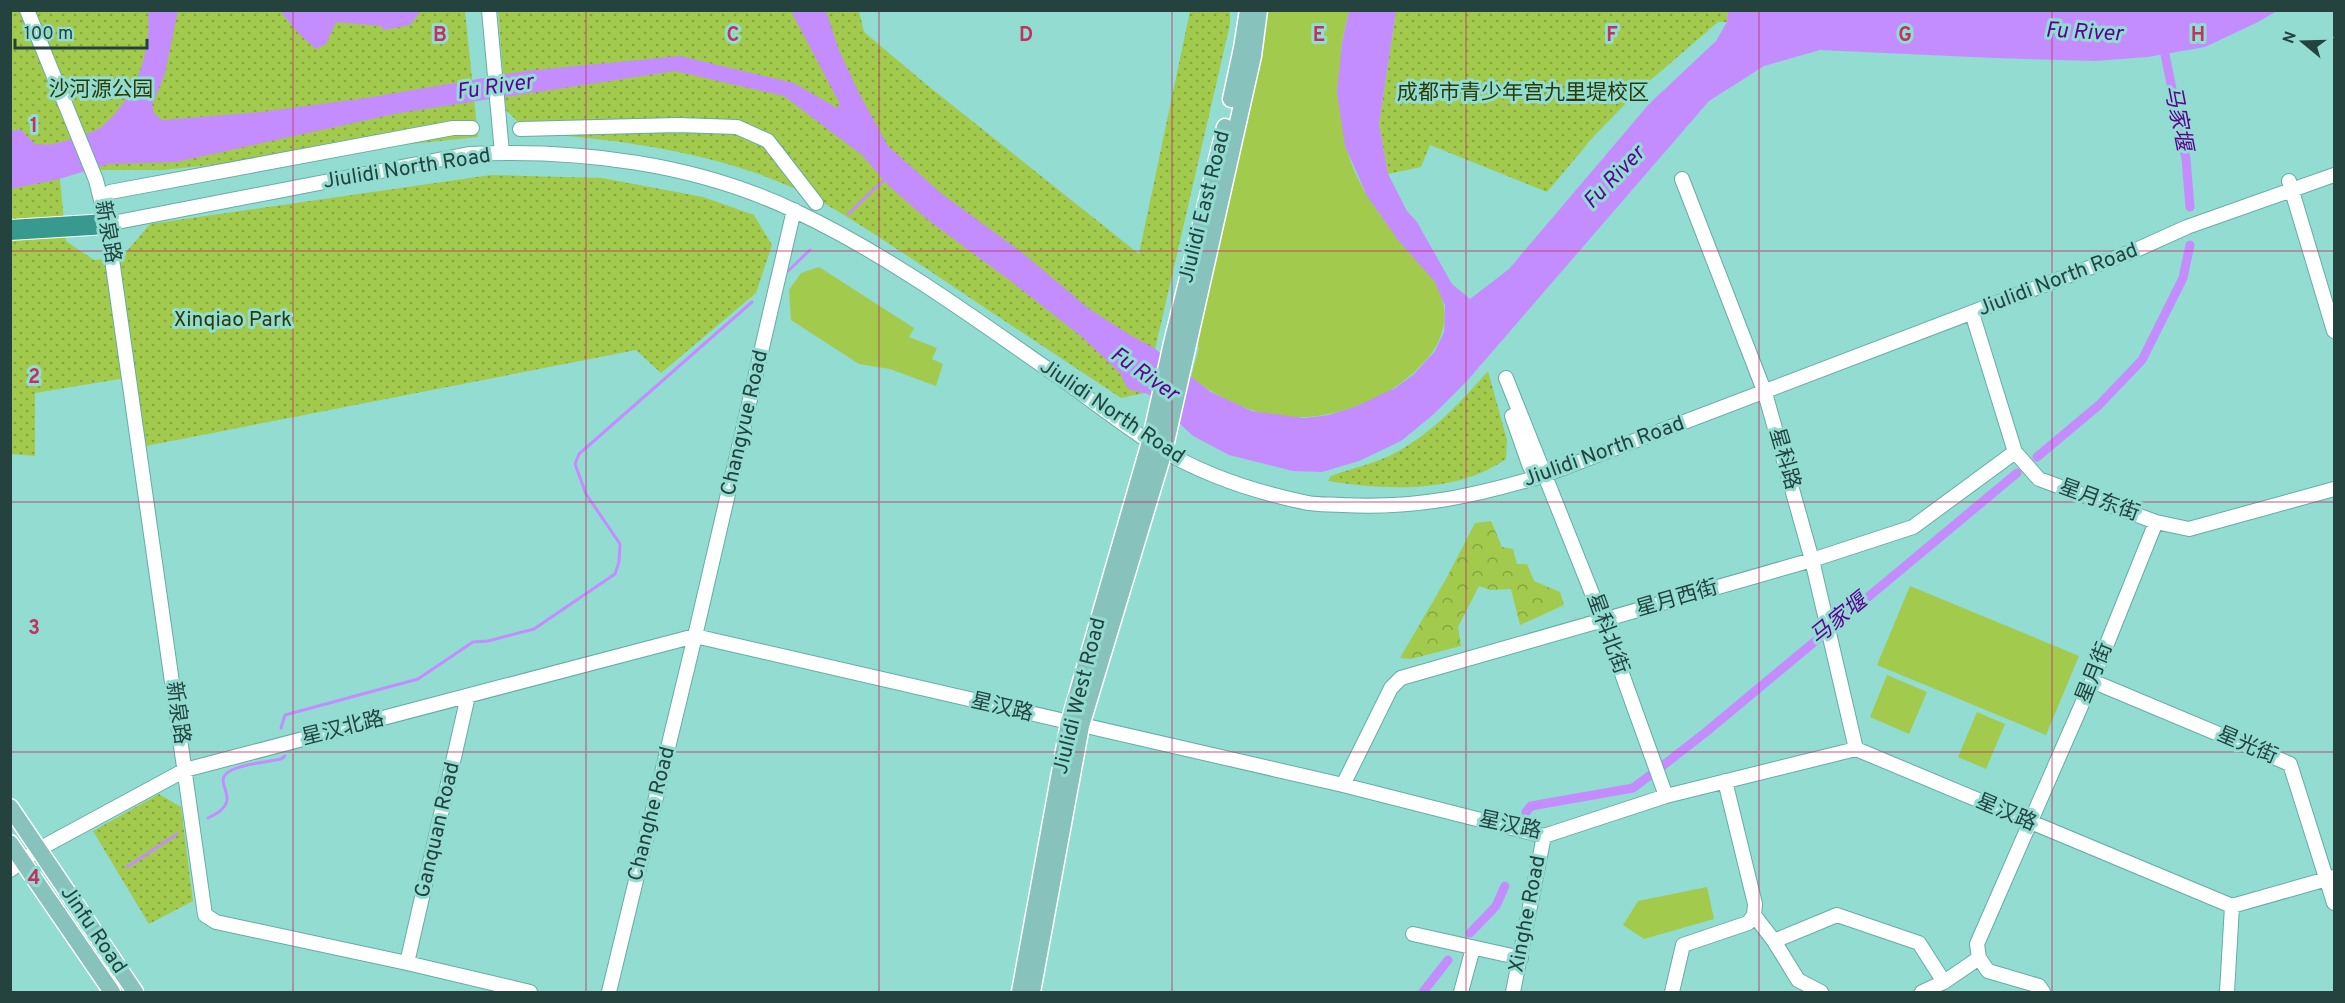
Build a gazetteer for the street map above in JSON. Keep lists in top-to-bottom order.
{
  "streets": {
    "main road": ["Jiulidi East Road", "Jiulidi West Road", "Jinfu Road"],
    "street": [
      "Jiulidi North Road",
      "新泉路",
      "Changyue Road",
      "星科路",
      "星月东街",
      "星月西街",
      "星科北街",
      "星月街",
      "星汉路",
      "星汉北路",
      "星光街",
      "Changhe Road",
      "Ganquan Road",
      "Xinghe Road"
    ]
  },
  "crossings": [
    ["Jiulidi North Road", "新泉路"],
    ["Jiulidi North Road", "Changyue Road"],
    ["Jiulidi North Road", "星科路"],
    ["Jiulidi North Road", "星月东街"],
    ["Jiulidi North Road", "星科北街"],
    ["Jiulidi North Road", "Jiulidi West Road"],
    ["Jiulidi East Road", "Jiulidi West Road"],
    ["新泉路", "星汉北路"],
    ["新泉路", "Ganquan Road"],
    ["Changyue Road", "星汉路"],
    ["Changyue Road", "星汉北路"],
    ["Changyue Road", "Changhe Road"],
    ["星科路", "星月西街"],
    ["星科路", "星汉路"],
    ["星月东街", "星月西街"],
    ["星月东街", "星月街"],
    ["星月西街", "星科北街"],
    ["星月西街", "星汉路"],
    ["星科北街", "星汉路"],
    ["星月街", "星汉路"],
    ["星月街", "星光街"],
    ["Jiulidi West Road", "星汉路"],
    ["星汉路", "星汉北路"],
    ["星汉路", "Changhe Road"],
    ["星汉路", "Xinghe Road"],
    ["星汉北路", "Changhe Road"],
    ["星汉北路", "Ganquan Road"],
    ["星汉北路", "Jinfu Road"]
  ],
  "water": ["Fu River", "马家堰"],
  "parks": ["沙河源公园", "成都市青少年宫九里堤校区", "Xinqiao Park"],
  "scale_bar": "100 m",
  "north": "left",
  "grid": {
    "columns": [
      "B",
      "C",
      "D",
      "E",
      "F",
      "G",
      "H"
    ],
    "rows": [
      "1",
      "2",
      "3",
      "4"
    ]
  }
}
